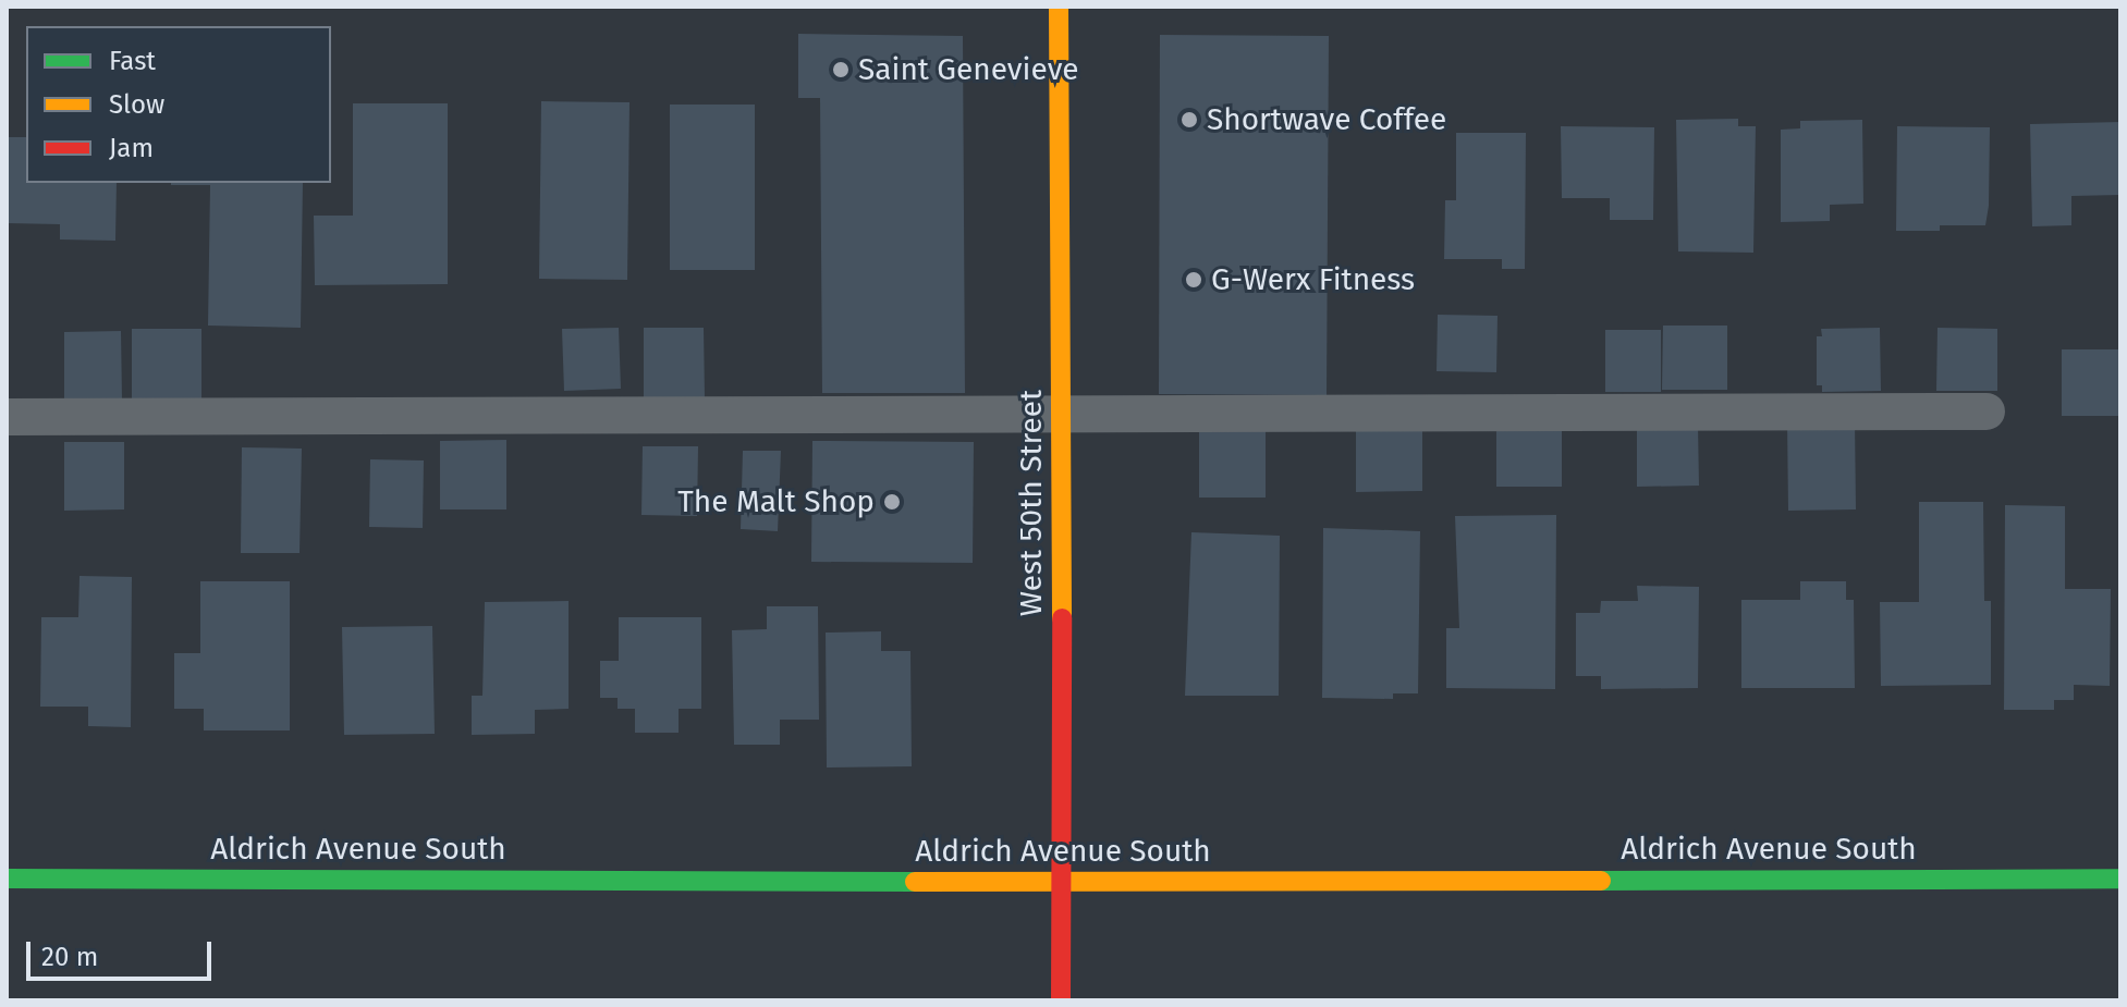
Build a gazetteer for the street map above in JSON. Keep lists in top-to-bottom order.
{
  "streets": {
    "street": ["West 50th Street", "Aldrich Avenue South"]
  },
  "crossings": [
    ["West 50th Street", "Aldrich Avenue South"]
  ],
  "places": [
    "Saint Genevieve",
    "Shortwave Coffee",
    "G-Werx Fitness",
    "The Malt Shop"
  ],
  "legend": ["Fast", "Slow", "Jam"],
  "scale_bar": "20 m"
}
